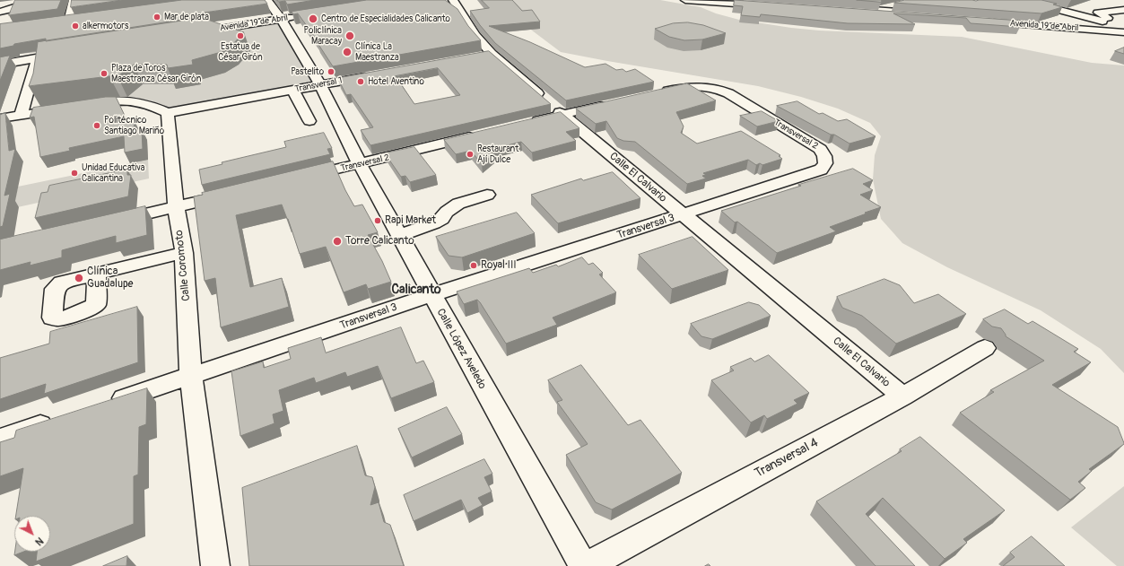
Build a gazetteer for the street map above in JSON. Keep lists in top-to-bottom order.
{
  "streets": {
    "street": [
      "Avenida 19 de Abril",
      "Transversal 1",
      "Transversal 2",
      "Calle El Calvario",
      "Transversal 3",
      "Calle Coromoto",
      "Calle López Aveledo",
      "Transversal 4"
    ]
  },
  "crossings": [
    ["Avenida 19 de Abril", "Calle López Aveledo"],
    ["Transversal 1", "Calle Coromoto"],
    ["Transversal 1", "Calle López Aveledo"],
    ["Transversal 2", "Transversal 3"],
    ["Transversal 2", "Calle López Aveledo"],
    ["Calle El Calvario", "Transversal 3"],
    ["Calle El Calvario", "Transversal 4"],
    ["Transversal 3", "Calle Coromoto"],
    ["Transversal 3", "Calle López Aveledo"]
  ],
  "districts": ["Calicanto"],
  "places": [
    "Mar de plata",
    "Centro de Especialidades Calicanto",
    "alkermotors",
    "Estatua de César Girón",
    "Policlínica Maracay",
    "Clínica La Maestranza",
    "Pastelito",
    "Plaza de Toros Maestranza César Girón",
    "Hotel Aventino",
    "Politécnico Santiago Mariño",
    "Restaurant Ají Dulce",
    "Unidad Educativa Calicantina",
    "Rapi Market",
    "Torre Calicanto",
    "Royal III",
    "Clínica Guadalupe"
  ],
  "north": "bottom right"
}
